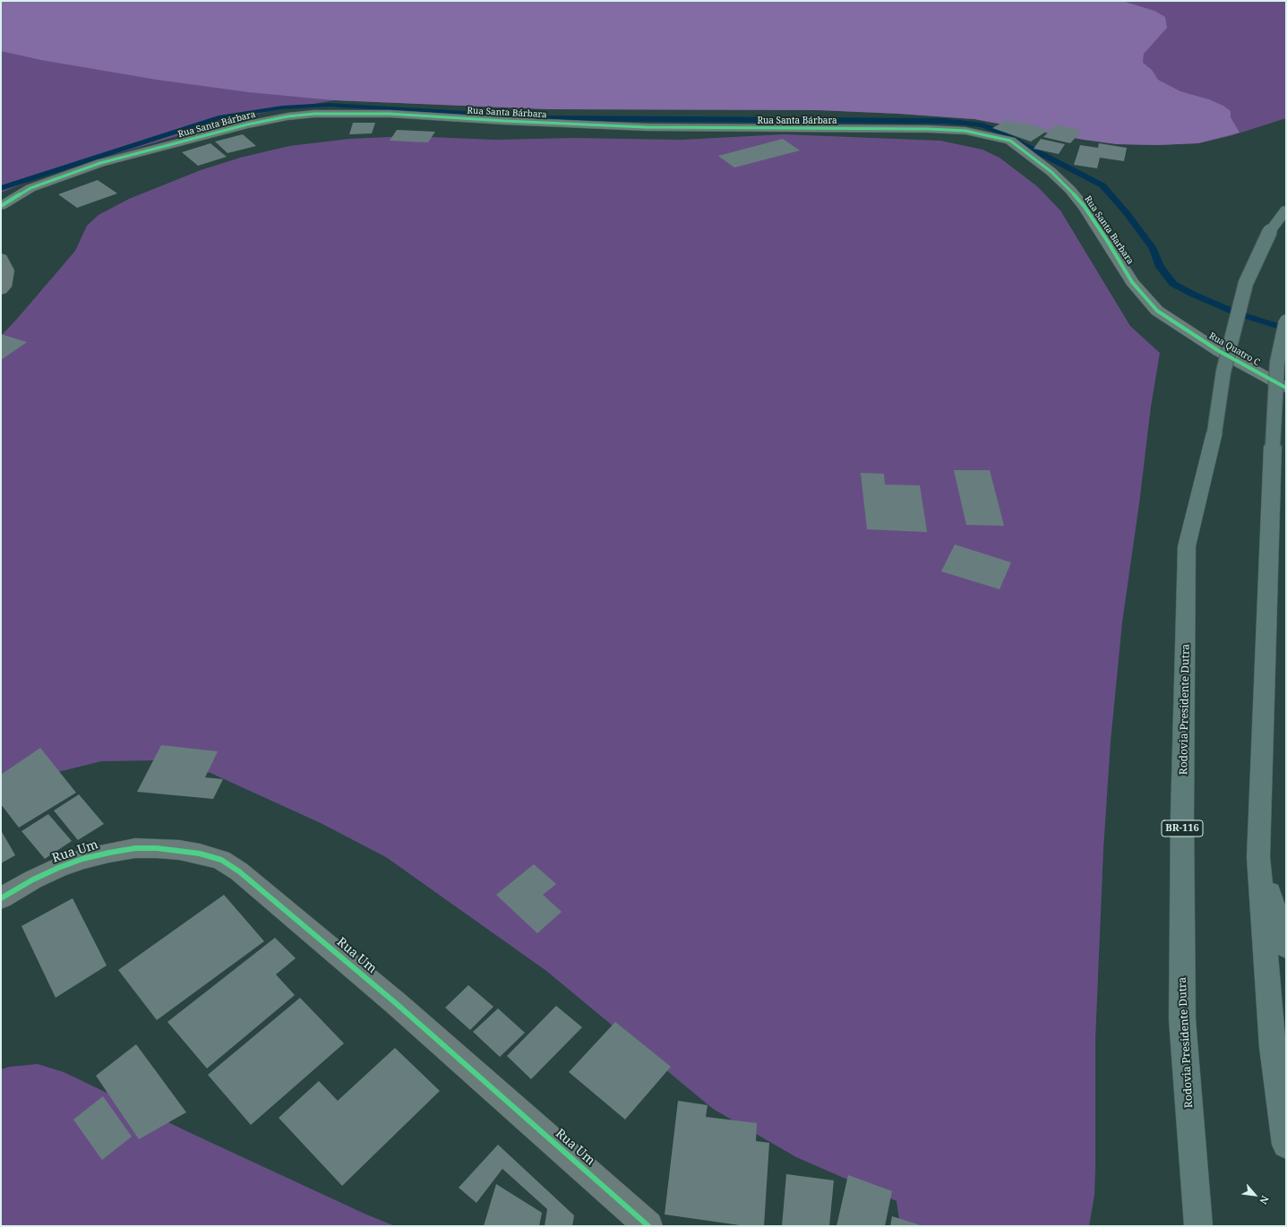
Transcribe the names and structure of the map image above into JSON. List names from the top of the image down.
{
  "streets": {
    "highway": ["Rodovia Presidente Dutra", "BR-116"],
    "street": [
      "Rua Santa Bárbara",
      "Rua Santa Barbara",
      "Rua Quatro C",
      "Rua Um"
    ]
  },
  "crossings": [
    ["Rua Santa Bárbara", "Rua Santa Barbara"],
    ["Rua Santa Barbara", "Rua Quatro C"]
  ],
  "north": "bottom right"
}
